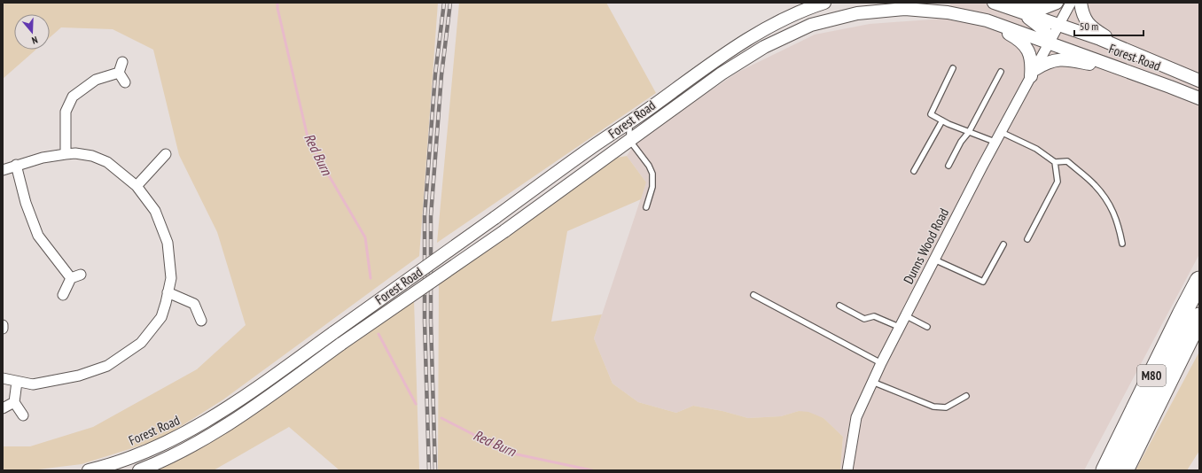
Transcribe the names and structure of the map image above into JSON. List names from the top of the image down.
{
  "streets": {
    "highway": ["M80"],
    "street": ["Forest Road", "Dunns Wood Road"]
  },
  "crossings": [
    ["Forest Road", "Dunns Wood Road"]
  ],
  "water": ["Red Burn"],
  "scale_bar": "50 m",
  "north": "bottom"
}
